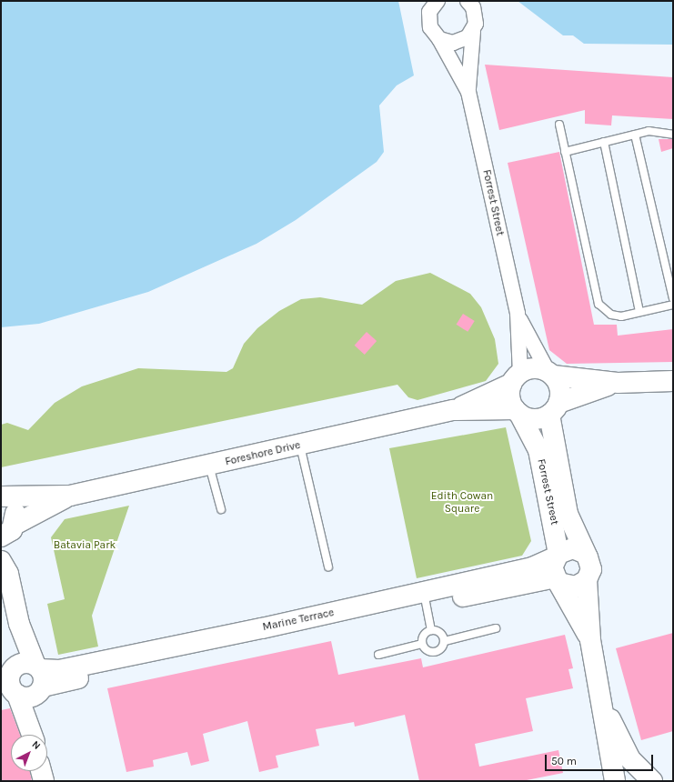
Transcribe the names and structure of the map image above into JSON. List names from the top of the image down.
{
  "streets": {
    "street": ["Forrest Street", "Foreshore Drive", "Marine Terrace"]
  },
  "crossings": [
    ["Forrest Street", "Foreshore Drive"],
    ["Forrest Street", "Marine Terrace"]
  ],
  "parks": ["Edith Cowan Square", "Batavia Park"],
  "scale_bar": "50 m",
  "north": "top right"
}
